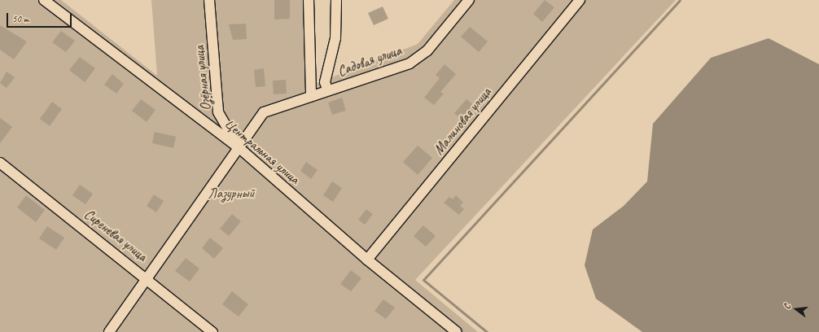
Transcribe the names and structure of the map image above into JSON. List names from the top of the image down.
{
  "streets": {
    "street": [
      "Садовая улица",
      "Озёрная улица",
      "Малиновая улица",
      "Центральная улица",
      "Сиреневая улица"
    ]
  },
  "crossings": [
    ["Садовая улица", "Озёрная улица"],
    ["Садовая улица", "Центральная улица"],
    ["Садовая улица", "Сиреневая улица"],
    ["Озёрная улица", "Центральная улица"],
    ["Малиновая улица", "Центральная улица"]
  ],
  "parks": ["Лазурный"],
  "scale_bar": "50 m",
  "north": "left"
}
